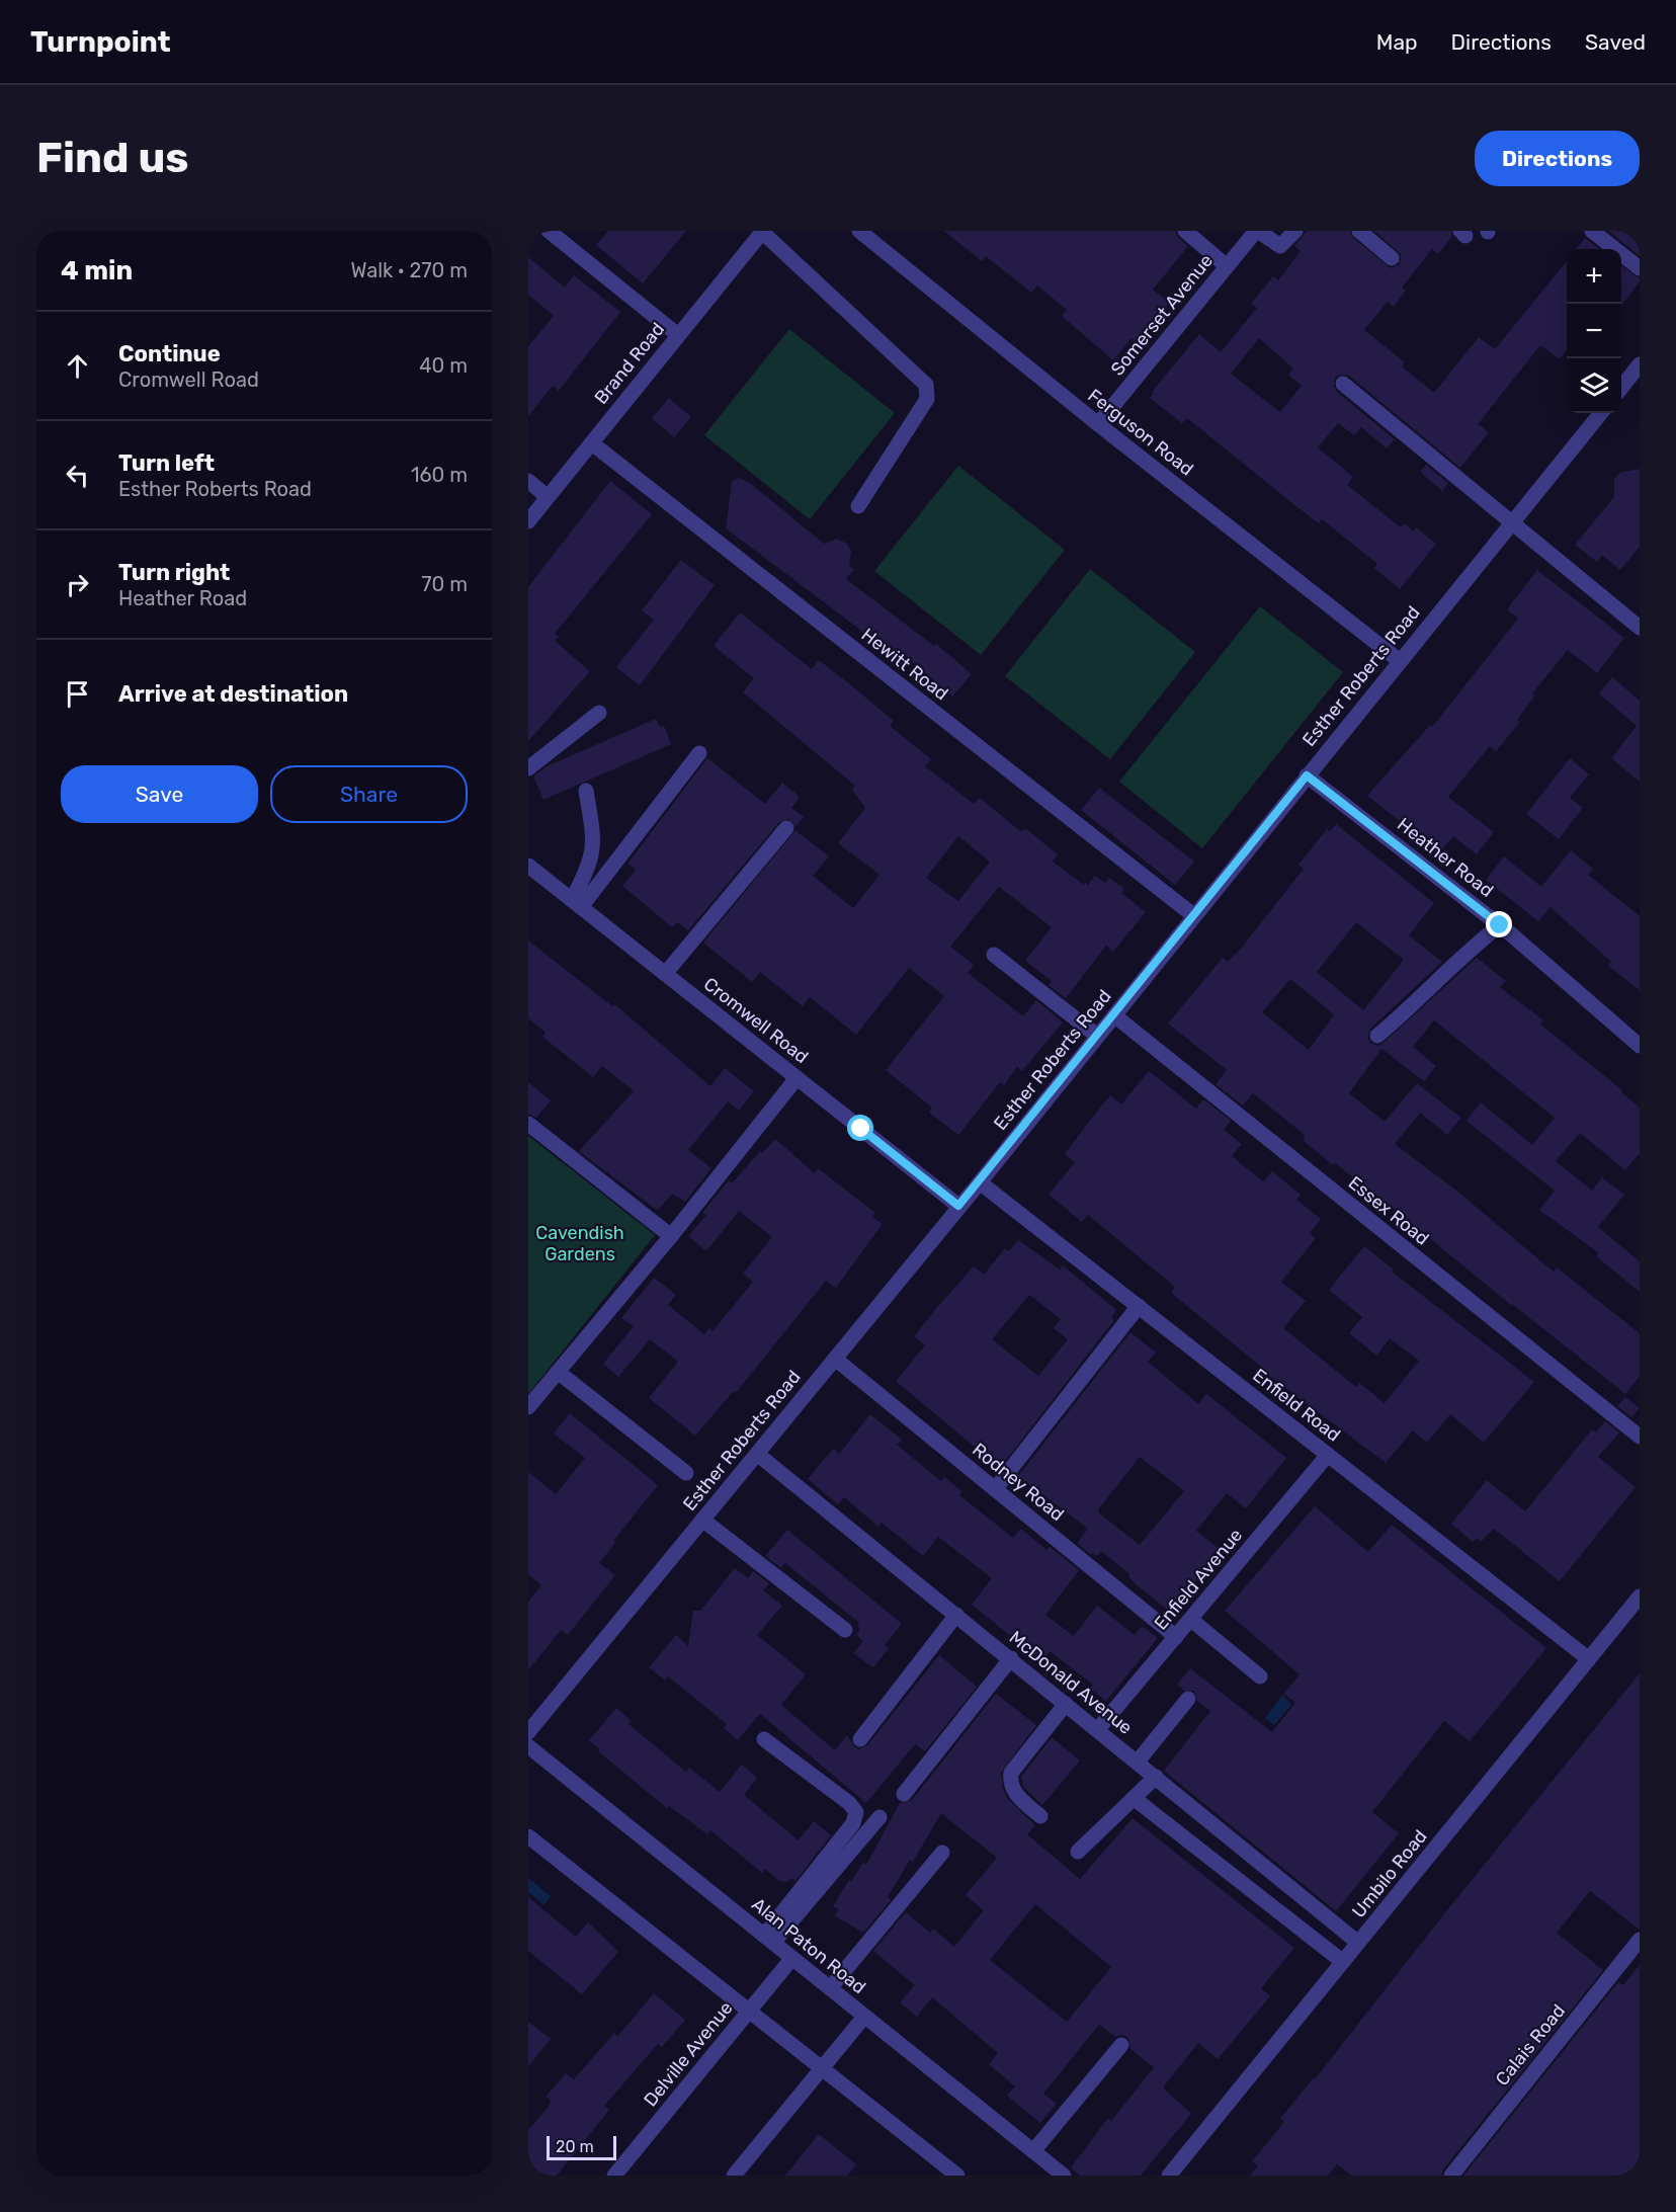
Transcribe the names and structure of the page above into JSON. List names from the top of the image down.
{
  "streets": {
    "street": [
      "Somerset Avenue",
      "Brand Road",
      "Ferguson Road",
      "Hewitt Road",
      "Esther Roberts Road",
      "Heather Road",
      "Cromwell Road",
      "Essex Road",
      "Enfield Road",
      "Rodney Road",
      "Enfield Avenue",
      "McDonald Avenue",
      "Umbilo Road",
      "Alan Paton Road",
      "Calais Road",
      "Delville Avenue"
    ]
  },
  "crossings": [
    ["Somerset Avenue", "Ferguson Road"],
    ["Brand Road", "Hewitt Road"],
    ["Ferguson Road", "Esther Roberts Road"],
    ["Hewitt Road", "Esther Roberts Road"],
    ["Esther Roberts Road", "Heather Road"],
    ["Esther Roberts Road", "Cromwell Road"],
    ["Esther Roberts Road", "Essex Road"],
    ["Esther Roberts Road", "Enfield Road"],
    ["Esther Roberts Road", "Rodney Road"],
    ["Esther Roberts Road", "McDonald Avenue"],
    ["Enfield Road", "Enfield Avenue"],
    ["Enfield Road", "Umbilo Road"],
    ["Rodney Road", "Enfield Avenue"],
    ["Enfield Avenue", "McDonald Avenue"],
    ["McDonald Avenue", "Umbilo Road"],
    ["Alan Paton Road", "Delville Avenue"]
  ],
  "parks": ["Cavendish Gardens"],
  "scale_bar": "20 m",
  "page": {
    "header": "Turnpoint",
    "nav": ["Map", "Directions", "Saved"],
    "buttons": [
      "Directions",
      ["Save", "Share"]
    ],
    "title": "Find us",
    "heading": ["4 min", "Walk · 270 m"],
    "map_buttons": ["+", "−"],
    "list": [
      ["Continue", "Cromwell Road", "40 m"],
      ["Turn left", "Esther Roberts Road", "160 m"],
      ["Turn right", "Heather Road", "70 m"],
      "Arrive at destination"
    ],
    "scale": "20 m"
  }
}
